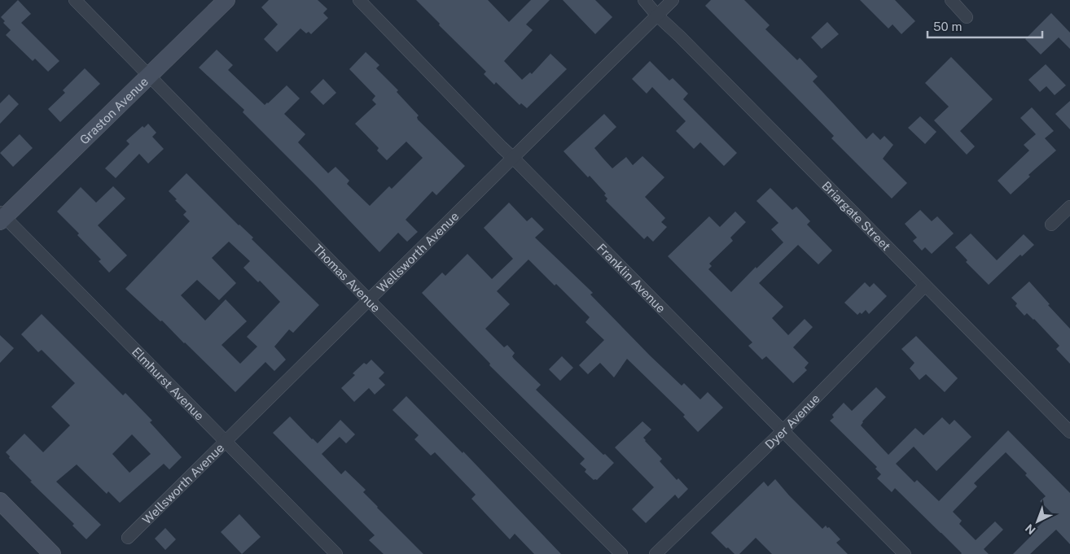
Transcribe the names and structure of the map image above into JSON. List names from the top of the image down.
{
  "streets": {
    "street": [
      "Graston Avenue",
      "Briargate Street",
      "Wellsworth Avenue",
      "Thomas Avenue",
      "Franklin Avenue",
      "Elmhurst Avenue",
      "Dyer Avenue"
    ]
  },
  "crossings": [
    ["Graston Avenue", "Thomas Avenue"],
    ["Graston Avenue", "Elmhurst Avenue"],
    ["Briargate Street", "Wellsworth Avenue"],
    ["Briargate Street", "Dyer Avenue"],
    ["Wellsworth Avenue", "Thomas Avenue"],
    ["Wellsworth Avenue", "Franklin Avenue"],
    ["Wellsworth Avenue", "Elmhurst Avenue"],
    ["Franklin Avenue", "Dyer Avenue"]
  ],
  "scale_bar": "50 m",
  "north": "bottom left"
}
